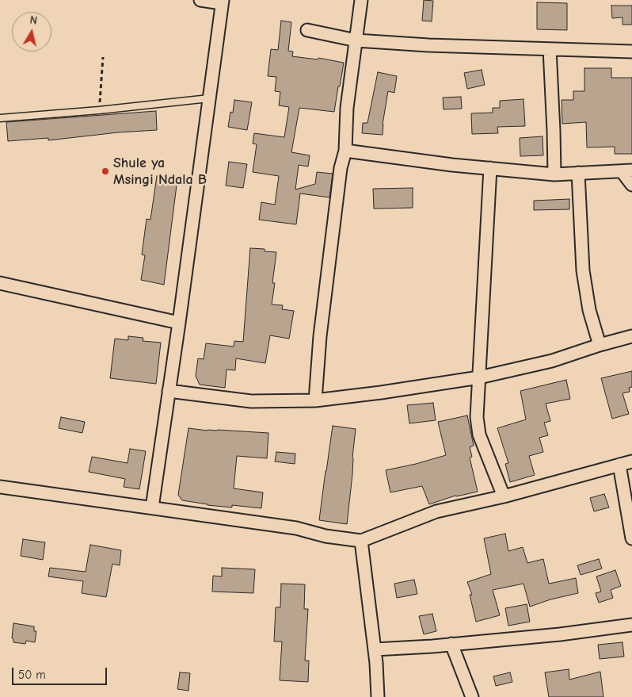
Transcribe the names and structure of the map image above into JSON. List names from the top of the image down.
{
  "places": ["Shule ya Msingi Ndala B"],
  "scale_bar": "50 m",
  "north": "top"
}
